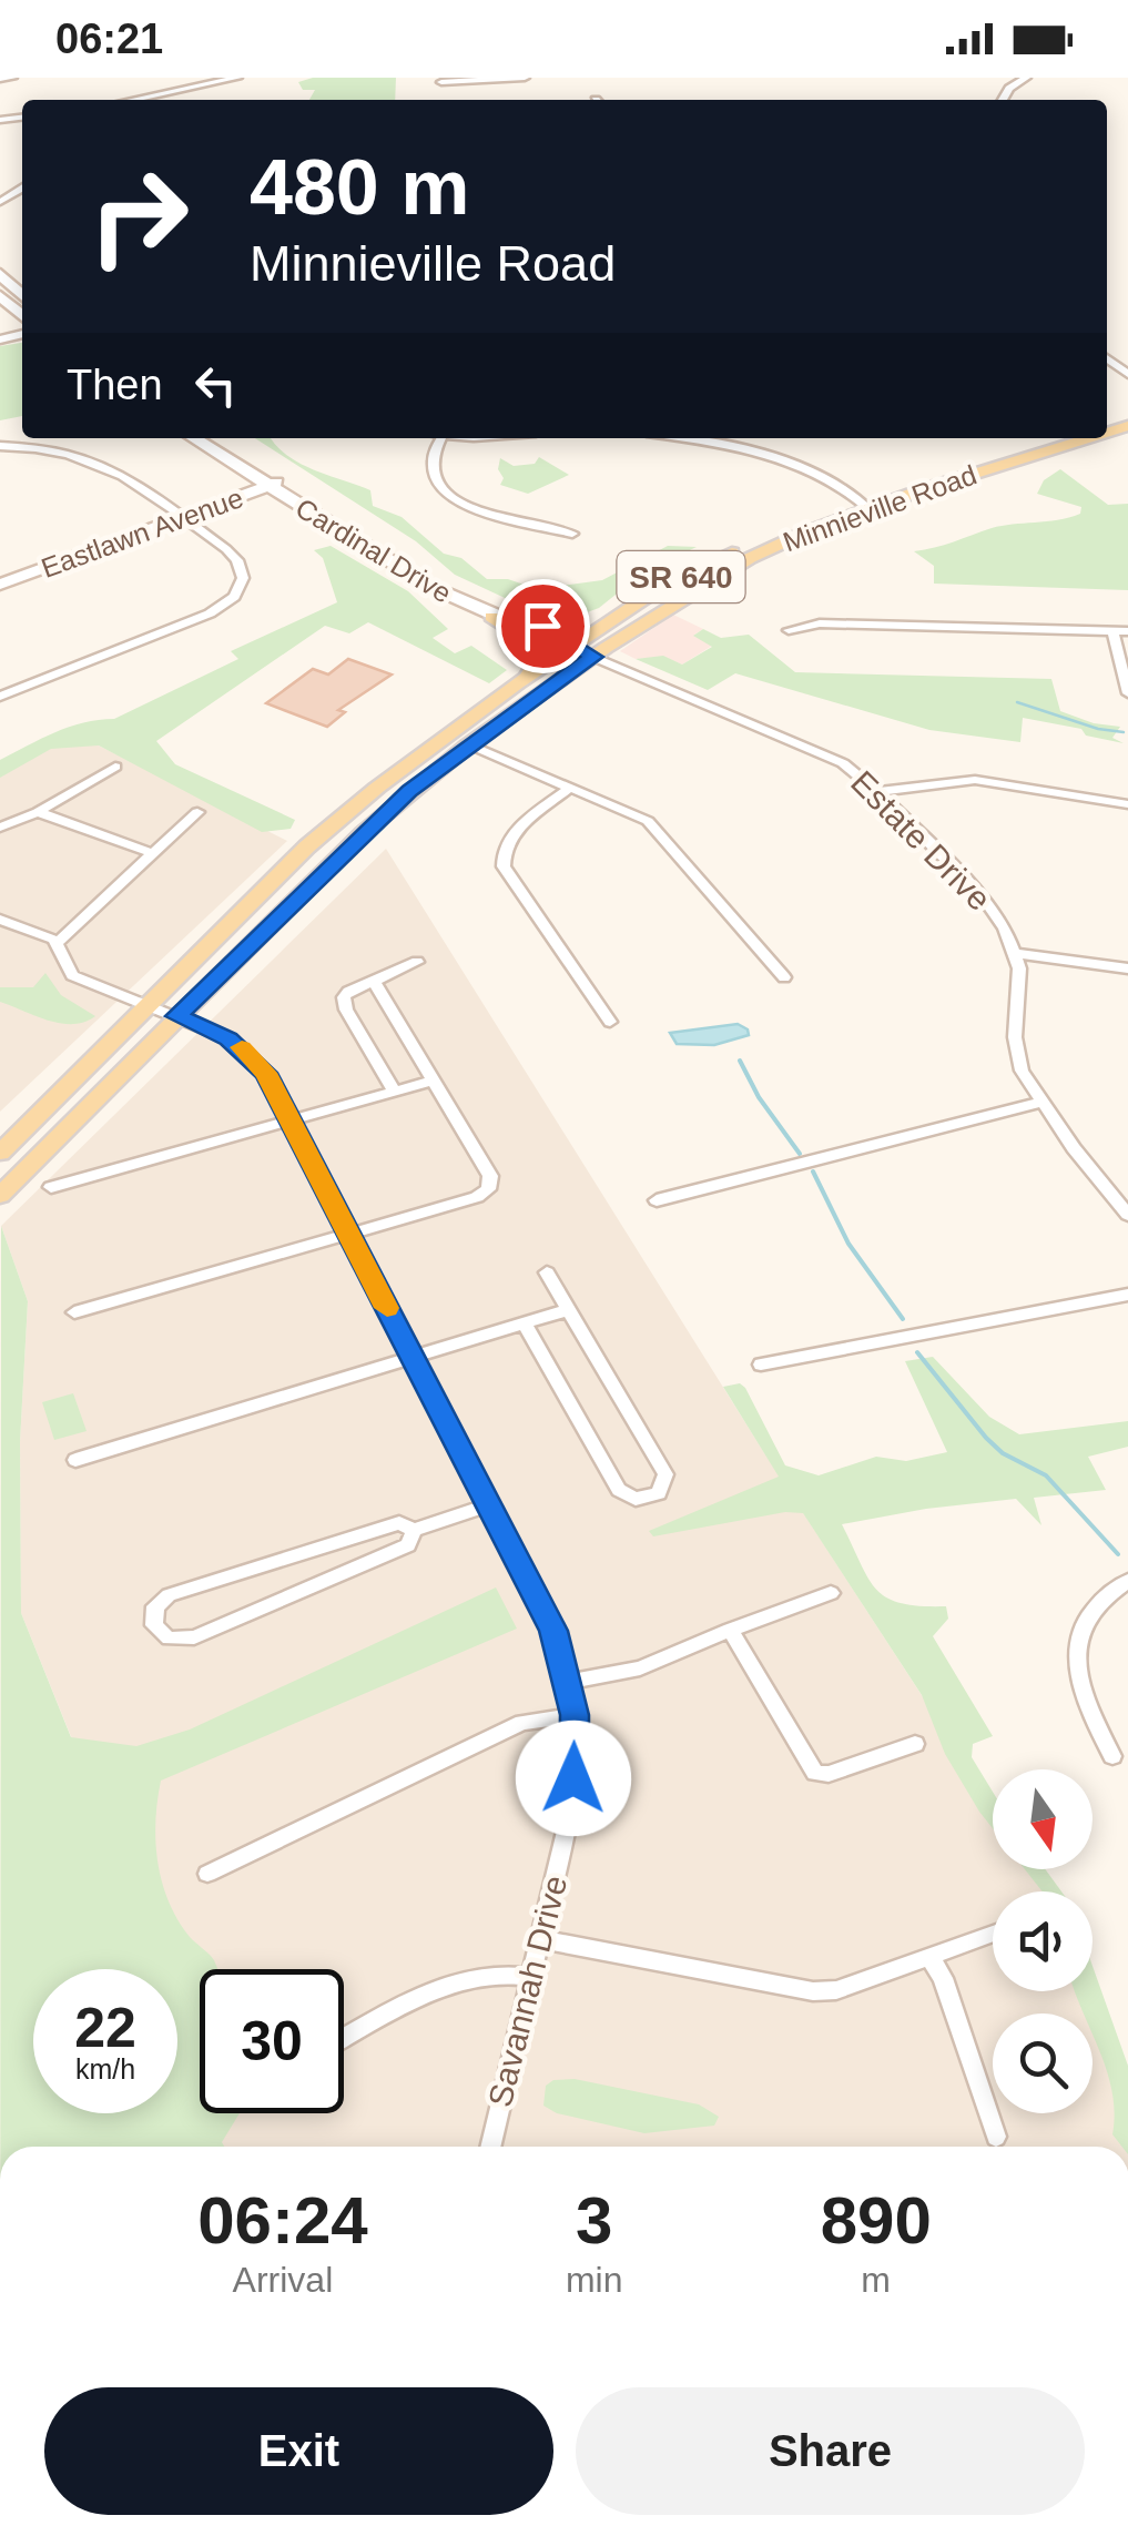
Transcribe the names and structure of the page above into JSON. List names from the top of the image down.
{
  "streets": {
    "main road": [
      "Minnieville Road",
      "Eastlawn Avenue",
      "Cardinal Drive",
      "SR 640"
    ],
    "street": ["Estate Drive", "Savannah Drive"]
  },
  "crossings": [
    ["Minnieville Road", "Cardinal Drive"],
    ["Minnieville Road", "Estate Drive"],
    ["Minnieville Road", "Savannah Drive"],
    ["Eastlawn Avenue", "Cardinal Drive"],
    ["Cardinal Drive", "Estate Drive"]
  ],
  "north": "bottom",
  "page": {
    "status": "06:21",
    "turn": ["480 m", "Minnieville Road"],
    "then": "Then",
    "speed": "22 km/h",
    "limit": "30",
    "eta": [
      "06:24",
      "Arrival",
      "3",
      "min",
      "890",
      "m"
    ],
    "buttons": ["Exit", "Share"]
  }
}
